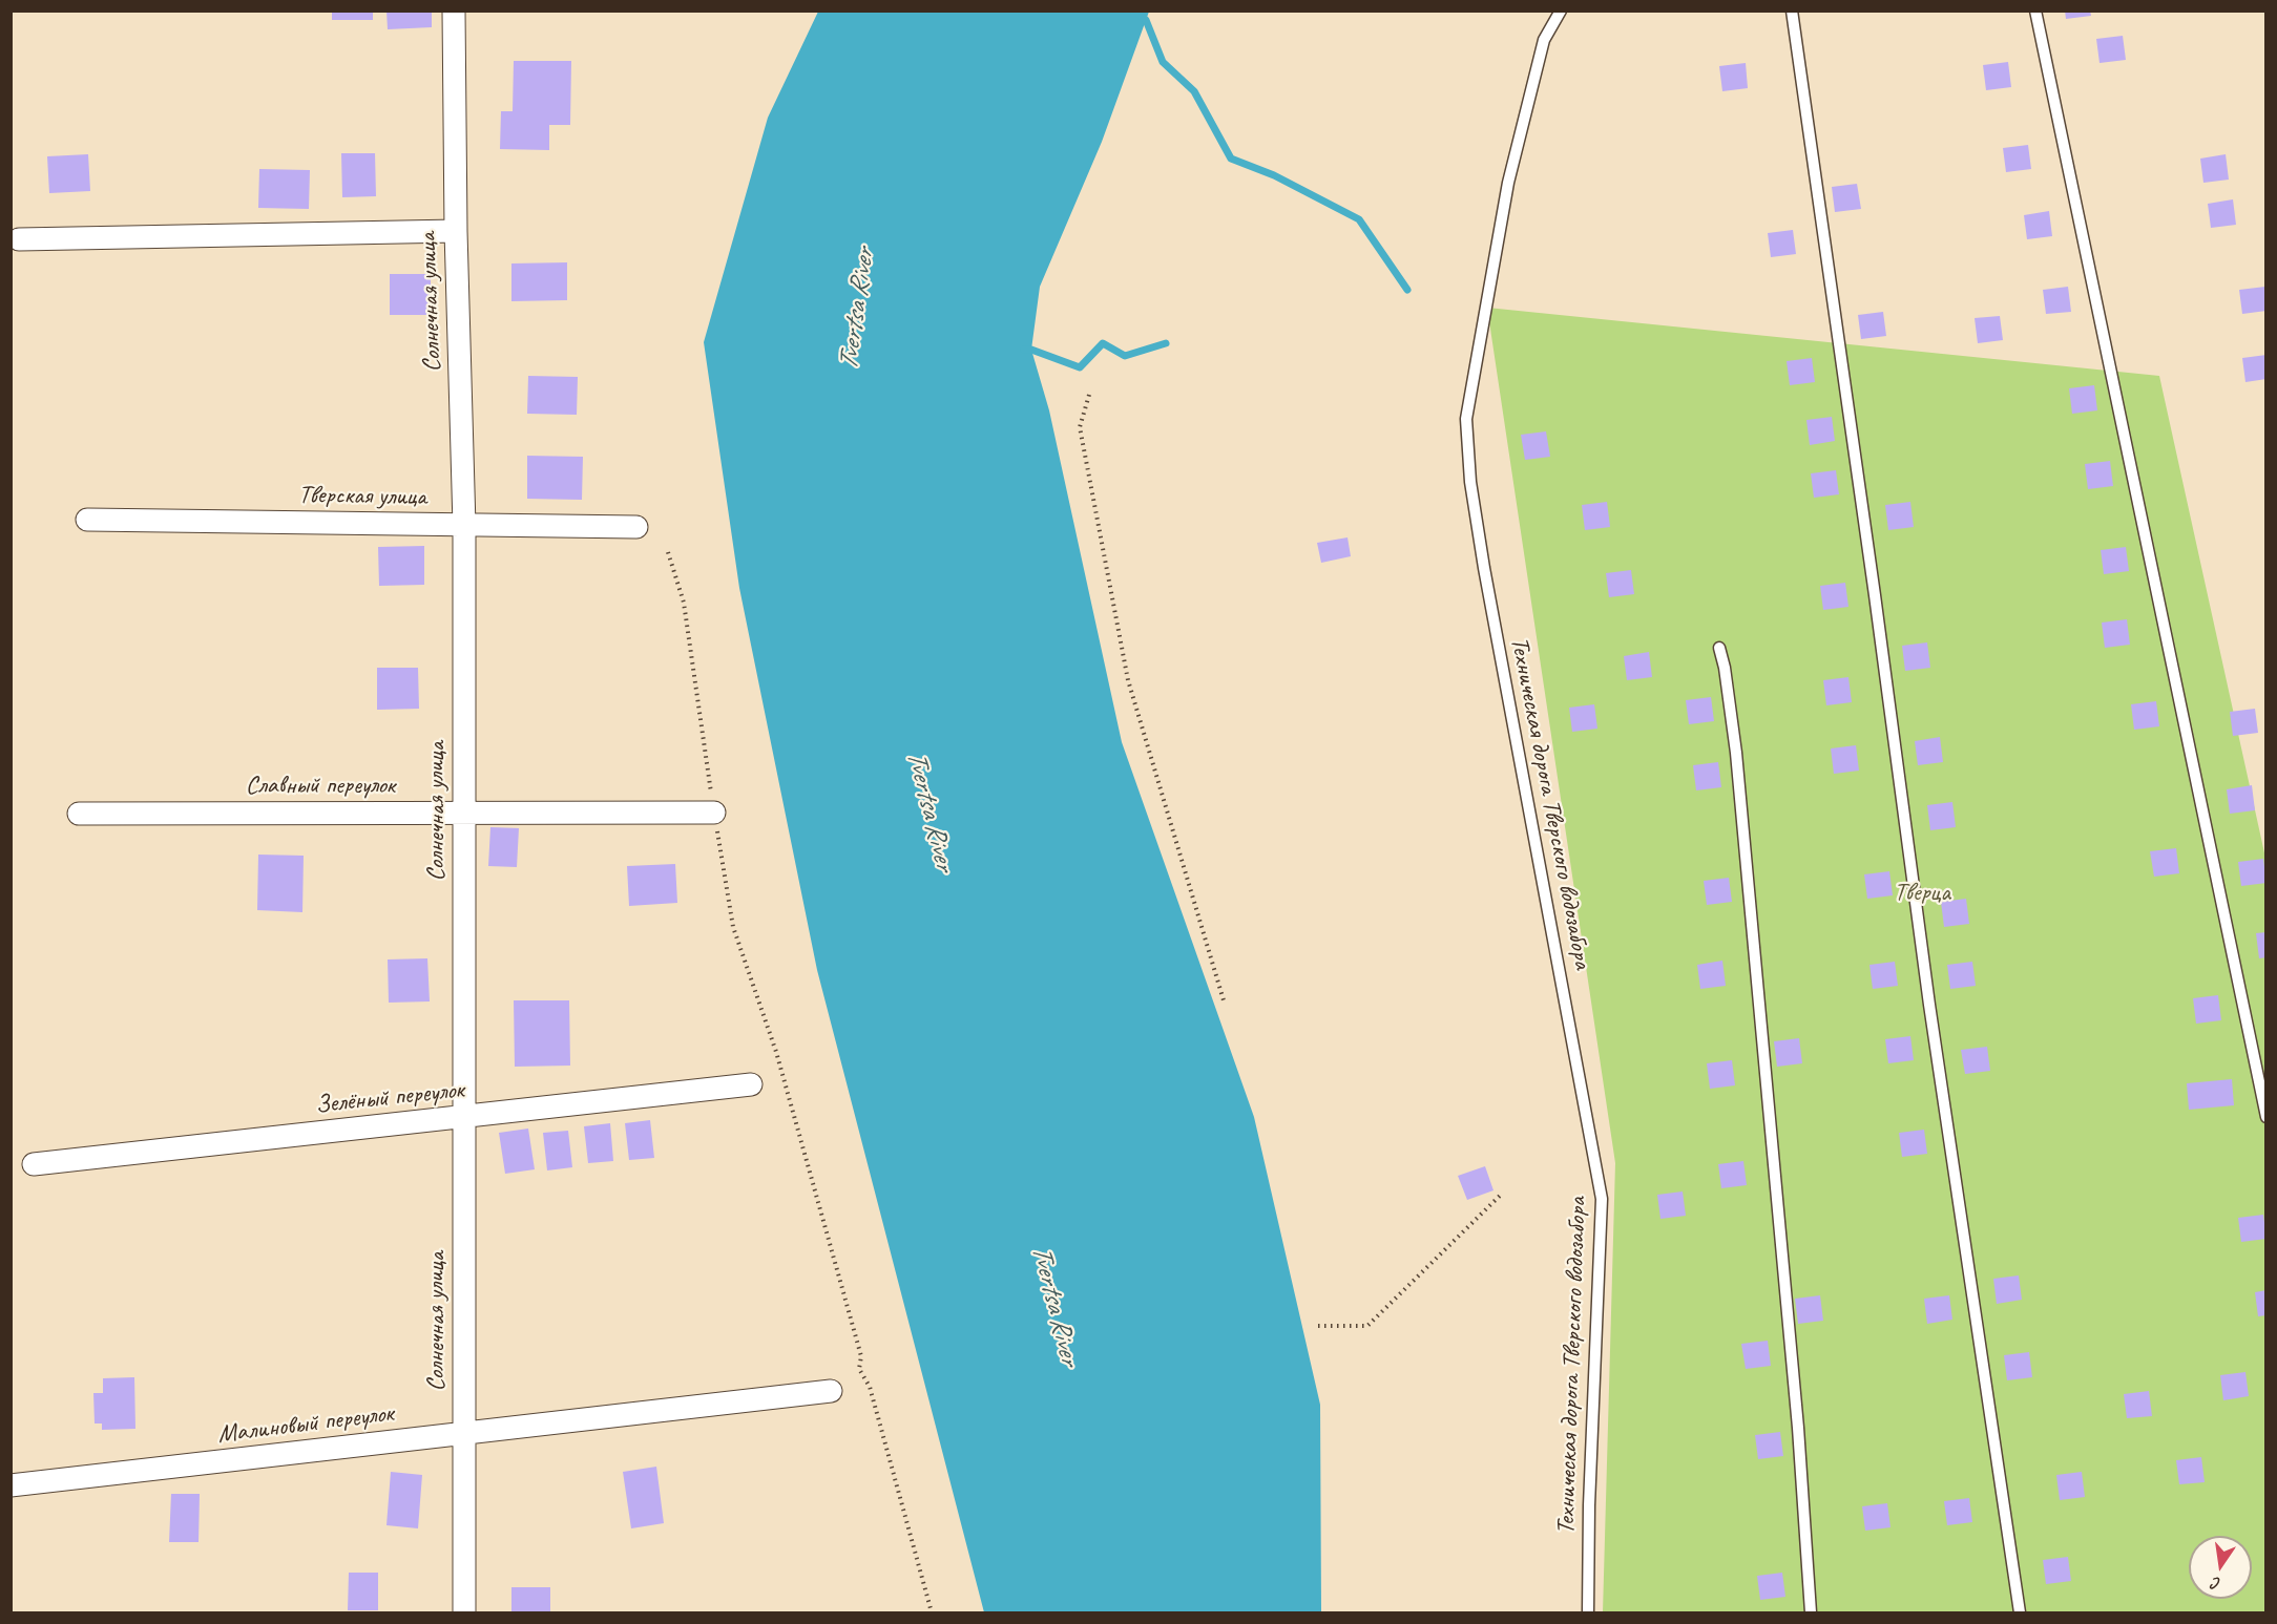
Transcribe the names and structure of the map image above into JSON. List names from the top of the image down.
{
  "streets": {
    "street": [
      "Солнечная улица",
      "Тверская улица",
      "Славный переулок",
      "Зелёный переулок",
      "Малиновый переулок"
    ],
    "lane": ["Техническая дорога Тверского водозабора"]
  },
  "crossings": [
    ["Солнечная улица", "Тверская улица"],
    ["Солнечная улица", "Славный переулок"],
    ["Солнечная улица", "Зелёный переулок"],
    ["Солнечная улица", "Малиновый переулок"]
  ],
  "water": ["Tvertsa River"],
  "parks": ["Тверца"],
  "north": "bottom"
}
